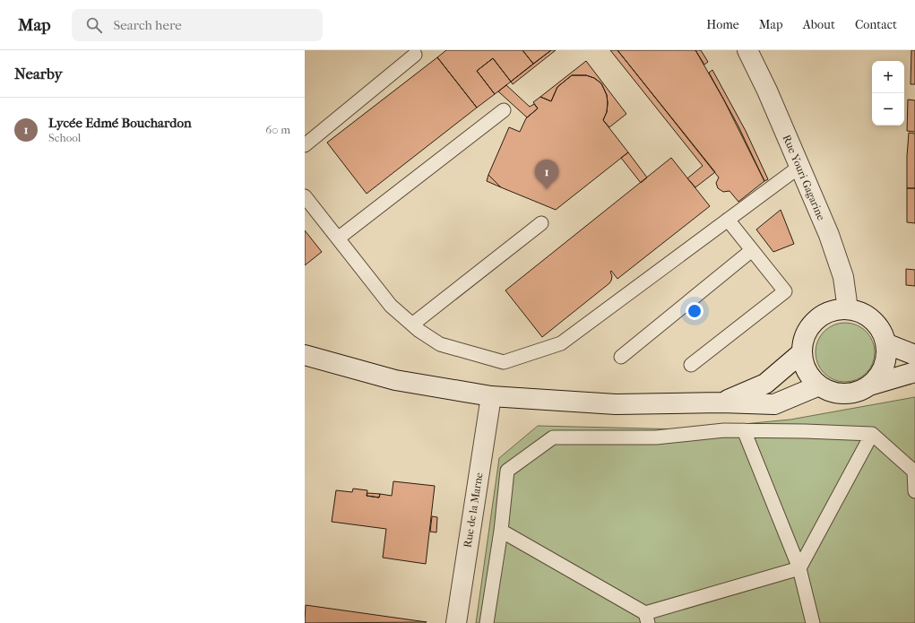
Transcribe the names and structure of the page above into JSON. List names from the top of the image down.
{
  "streets": {
    "street": ["Rue Youri Gagarine", "Rue de la Marne"]
  },
  "page": {
    "header": "Map",
    "search": "Search here",
    "nav": [
      "Home",
      "Map",
      "About",
      "Contact"
    ],
    "heading": "Nearby",
    "map_buttons": ["+", "−"],
    "list": [
      {
        "mark": "1",
        "name": "Lycée Edmé Bouchardon",
        "note": "School",
        "value": "60 m"
      }
    ],
    "pins": "1"
  }
}
